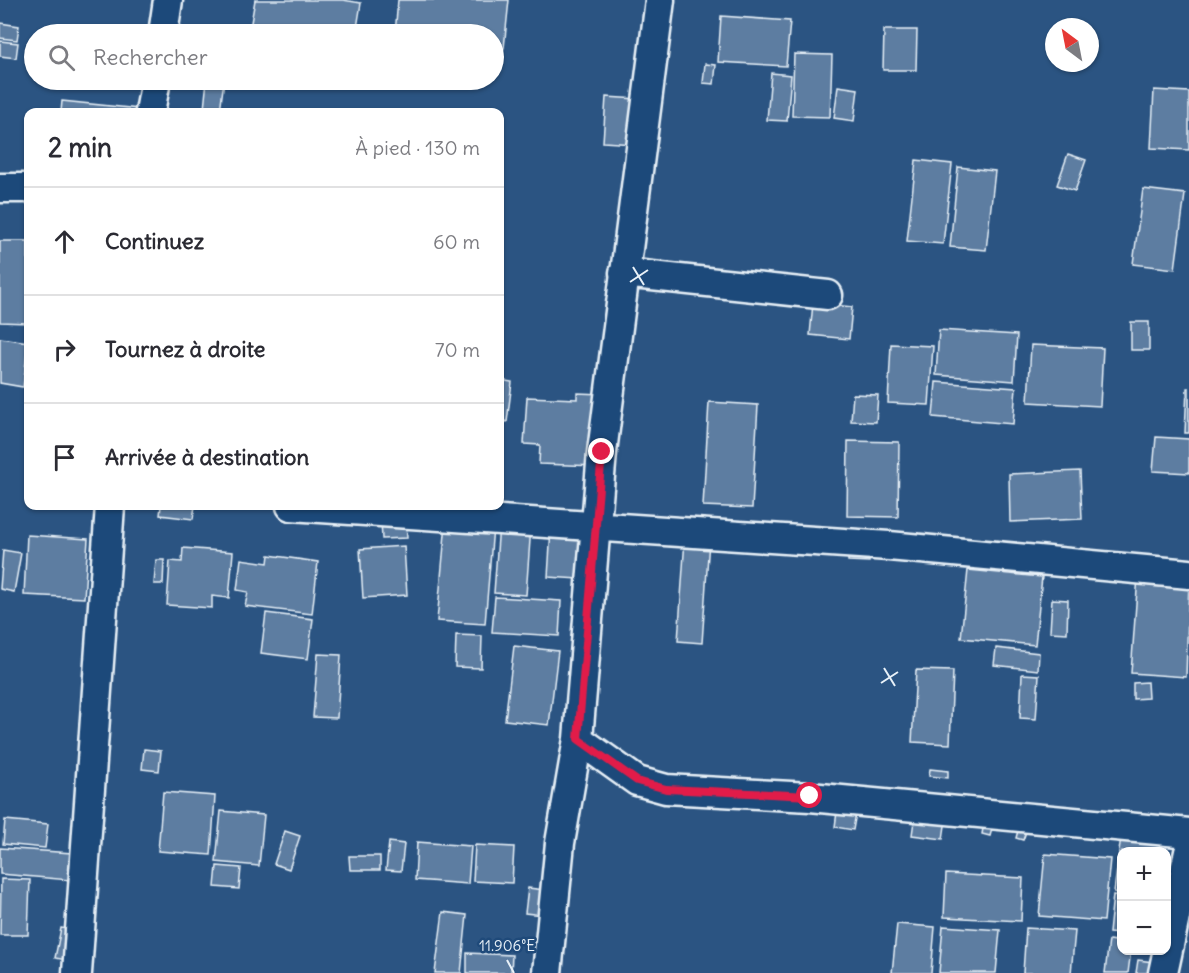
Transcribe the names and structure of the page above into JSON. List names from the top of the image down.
{
  "north": "top left",
  "page": {
    "search": "Rechercher",
    "heading": ["2 min", "À pied · 130 m"],
    "list": [
      ["Continuez", "60 m"],
      ["Tournez à droite", "70 m"],
      "Arrivée à destination"
    ],
    "map_buttons": ["+", "−"]
  },
  "coordinates": ["11.906°E"]
}
